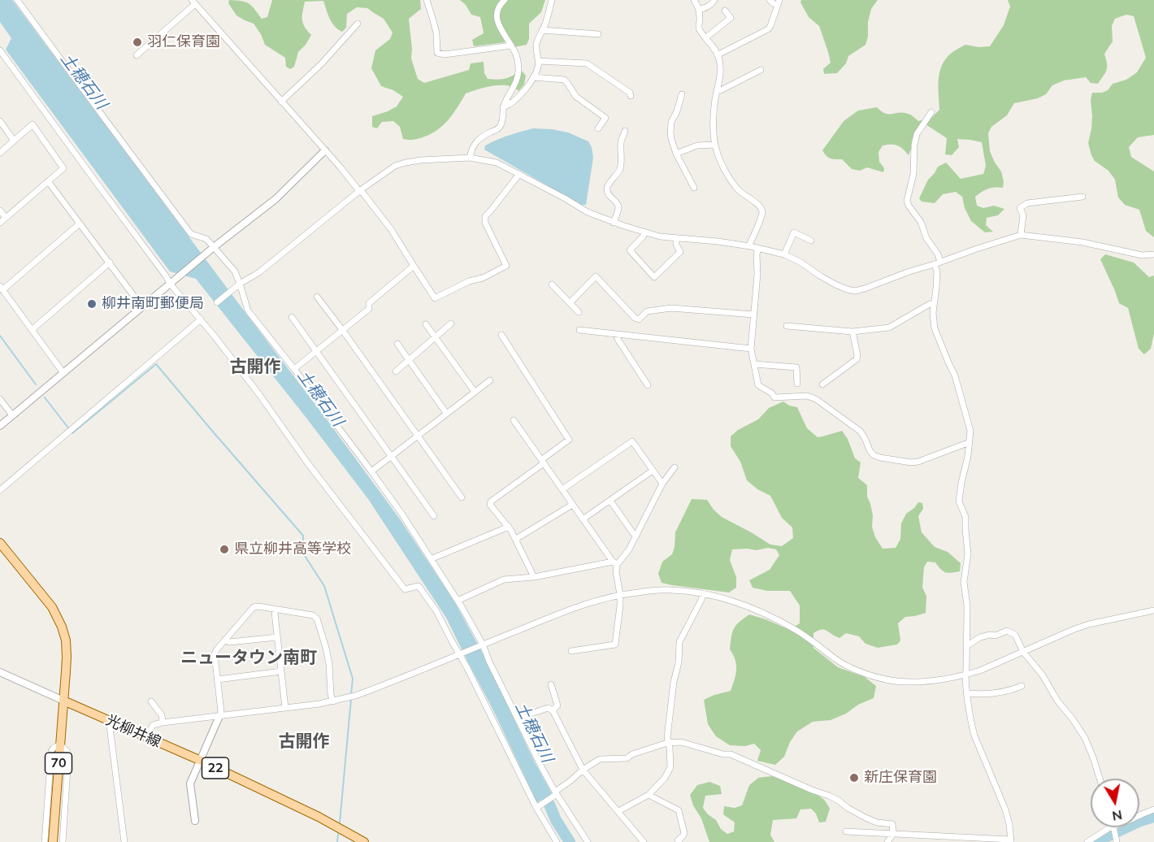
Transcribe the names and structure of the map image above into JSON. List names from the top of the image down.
{
  "streets": {
    "main road": ["光柳井線", "70", "22"]
  },
  "crossings": [
    ["光柳井線", "70"]
  ],
  "districts": ["古開作", "ニュータウン南町", "古開作"],
  "water": ["土穂石川"],
  "places": [
    "羽仁保育園",
    "柳井南町郵便局",
    "県立柳井高等学校",
    "新庄保育園"
  ],
  "north": "bottom"
}
